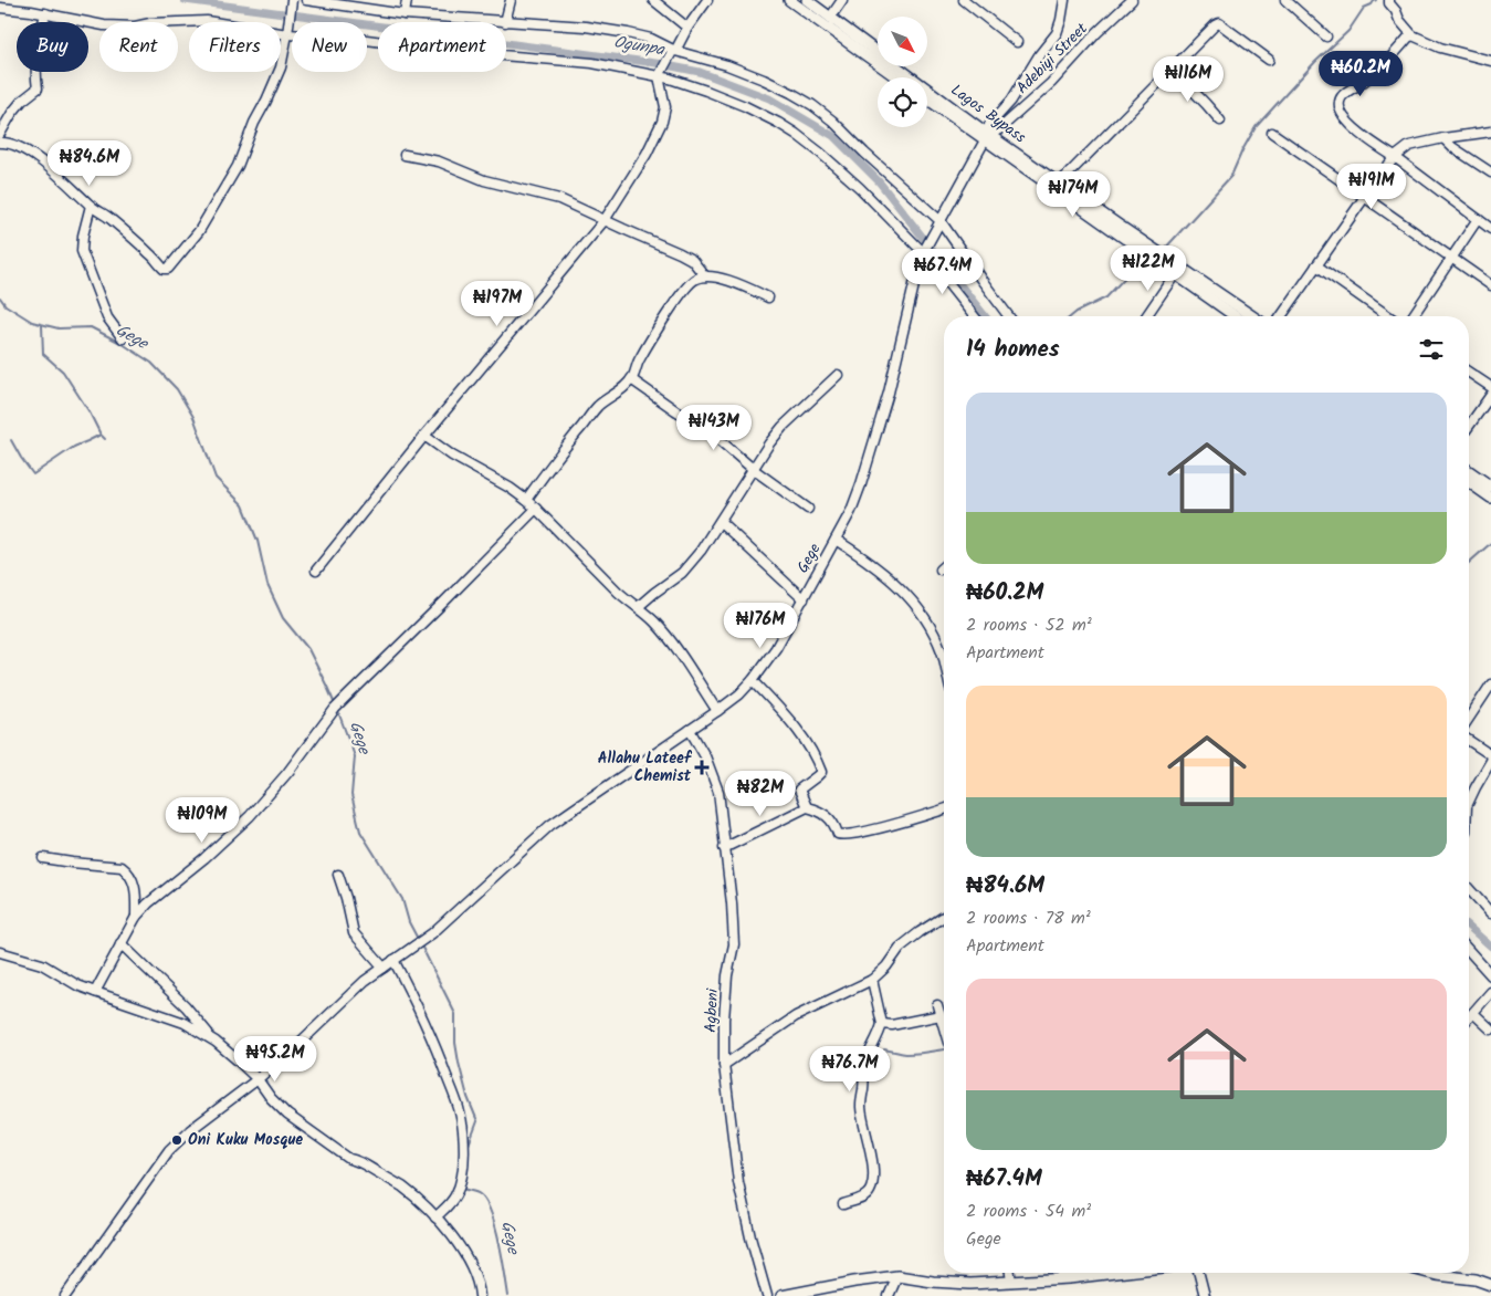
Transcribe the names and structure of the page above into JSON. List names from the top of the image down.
{
  "streets": {
    "main road": ["Lagos Bypass"],
    "street": ["Adebiyi Street", "Gege", "Agbeni"]
  },
  "crossings": [
    ["Adebiyi Street", "Lagos Bypass"],
    ["Adebiyi Street", "Gege"],
    ["Lagos Bypass", "Gege"],
    ["Gege", "Agbeni"]
  ],
  "water": ["Ogunpa", "Gege"],
  "places": {
    "health": ["Allahu Lateef Chemist"],
    "other": ["Oni Kuku Mosque"]
  },
  "north": "bottom right",
  "page": {
    "chip": [
      "Buy",
      "Rent",
      "Filters",
      "New",
      "Apartment"
    ],
    "price": [
      "₦60.2M",
      "₦116M",
      "₦84.6M",
      "₦191M",
      "₦174M",
      "₦122M",
      "₦67.4M",
      "₦197M",
      "₦143M",
      "₦176M",
      "₦82M",
      "₦109M",
      "₦95.2M",
      "₦76.7M"
    ],
    "heading": "14 homes",
    "list": [
      {
        "name": "₦60.2M",
        "note": "2 rooms · 52 m² · Apartment"
      },
      {
        "name": "₦84.6M",
        "note": "2 rooms · 78 m² · Apartment"
      },
      {
        "name": "₦67.4M",
        "note": "2 rooms · 54 m² · Gege"
      }
    ]
  }
}
